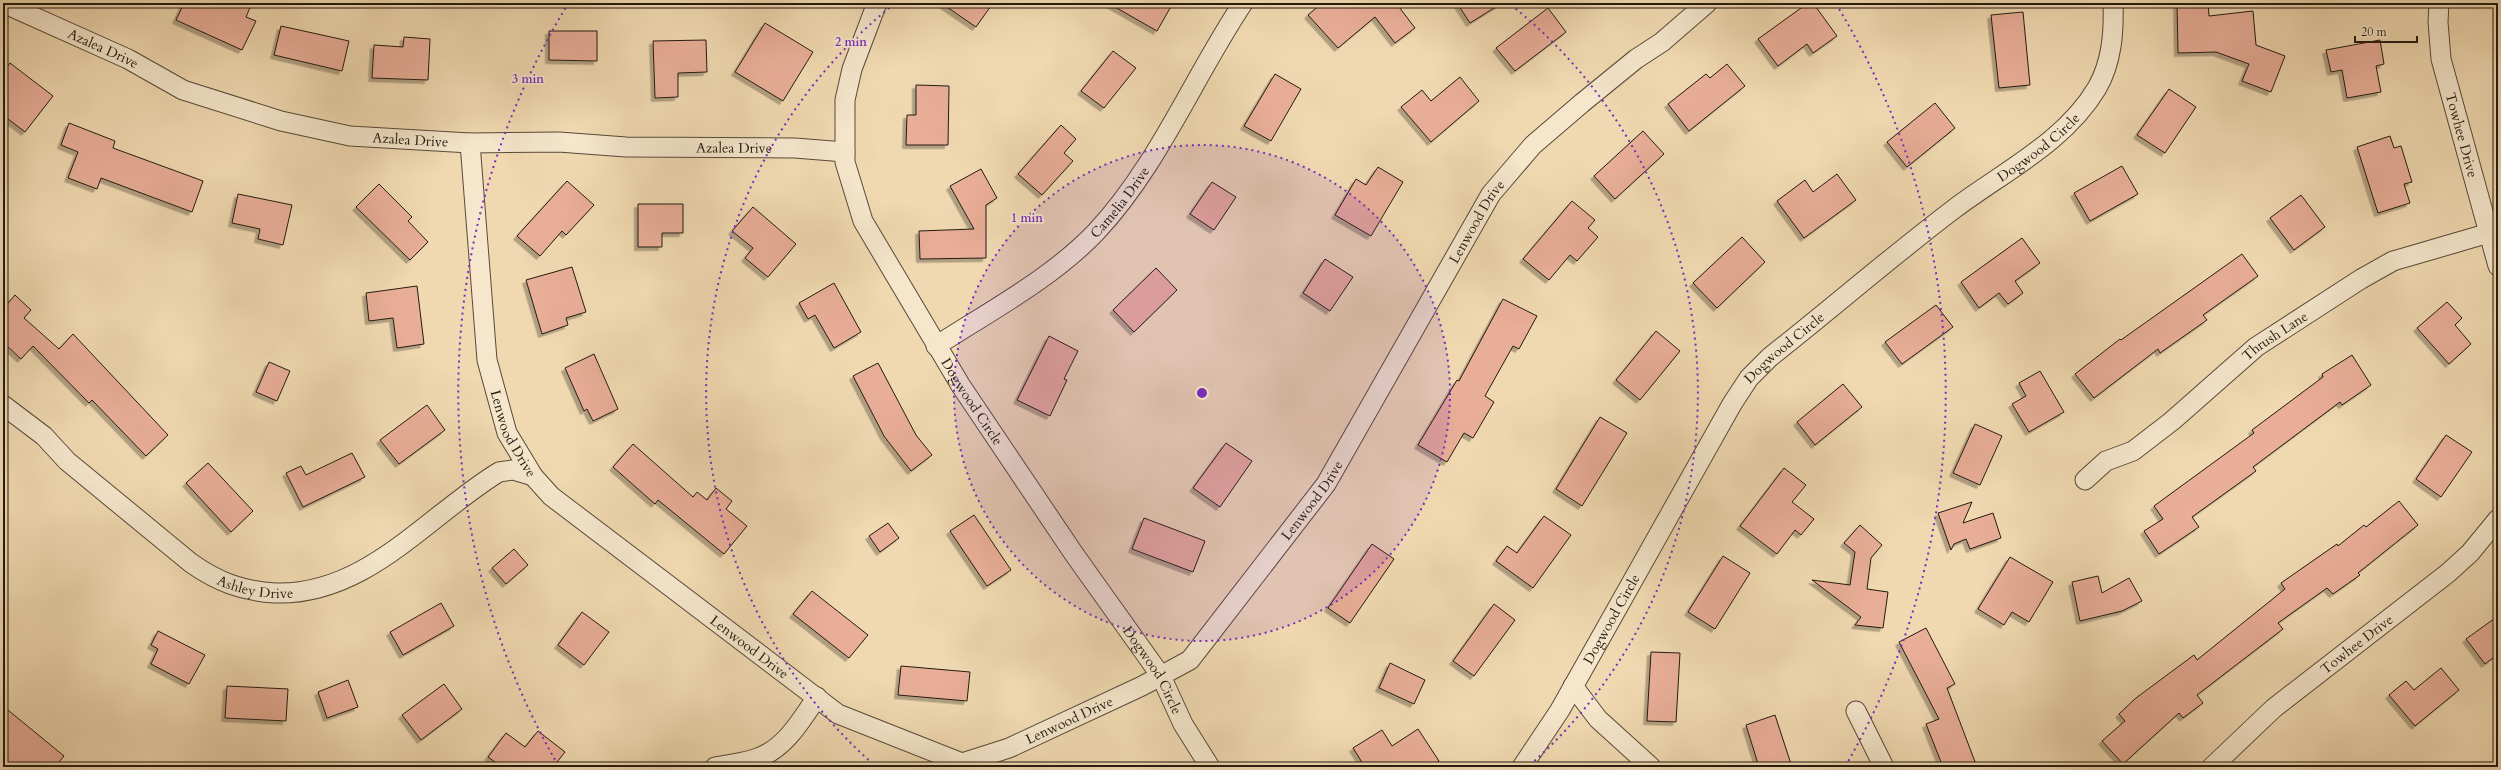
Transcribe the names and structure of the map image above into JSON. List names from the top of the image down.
{
  "streets": {
    "street": [
      "Azalea Drive",
      "Towhee Drive",
      "Dogwood Circle",
      "Camelia Drive",
      "Lenwood Drive",
      "Thrush Lane",
      "Ashley Drive"
    ]
  },
  "crossings": [
    ["Azalea Drive", "Dogwood Circle"],
    ["Azalea Drive", "Lenwood Drive"],
    ["Towhee Drive", "Thrush Lane"],
    ["Dogwood Circle", "Camelia Drive"],
    ["Dogwood Circle", "Lenwood Drive"],
    ["Lenwood Drive", "Ashley Drive"]
  ],
  "scale_bar": "20 m",
  "rings": ["2 min", "3 min", "1 min"]
}
